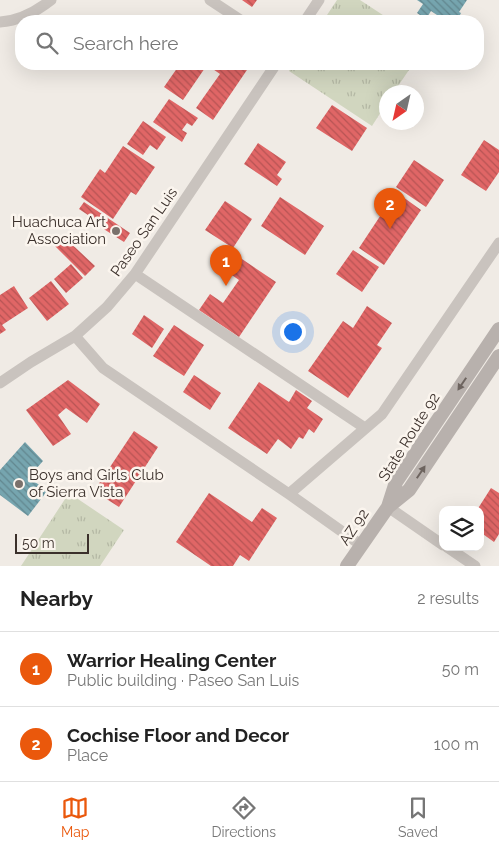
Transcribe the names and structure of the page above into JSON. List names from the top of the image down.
{
  "streets": {
    "main road": ["State Route 92", "AZ 92"],
    "street": ["Paseo San Luis"]
  },
  "crossings": [
    ["State Route 92", "AZ 92"]
  ],
  "places": ["Huachuca Art Association", "Boys and Girls Club of Sierra Vista"],
  "scale_bar": "50 m",
  "north": "bottom left",
  "page": {
    "search": "Search here",
    "pins": ["2", "1"],
    "scale": "50 m",
    "heading": ["Nearby", "2 results"],
    "list": [
      {
        "mark": "1",
        "name": "Warrior Healing Center",
        "note": "Public building · Paseo San Luis",
        "value": "50 m"
      },
      {
        "mark": "2",
        "name": "Cochise Floor and Decor",
        "note": "Place",
        "value": "100 m"
      }
    ],
    "nav": ["Map", "Directions", "Saved"]
  }
}
